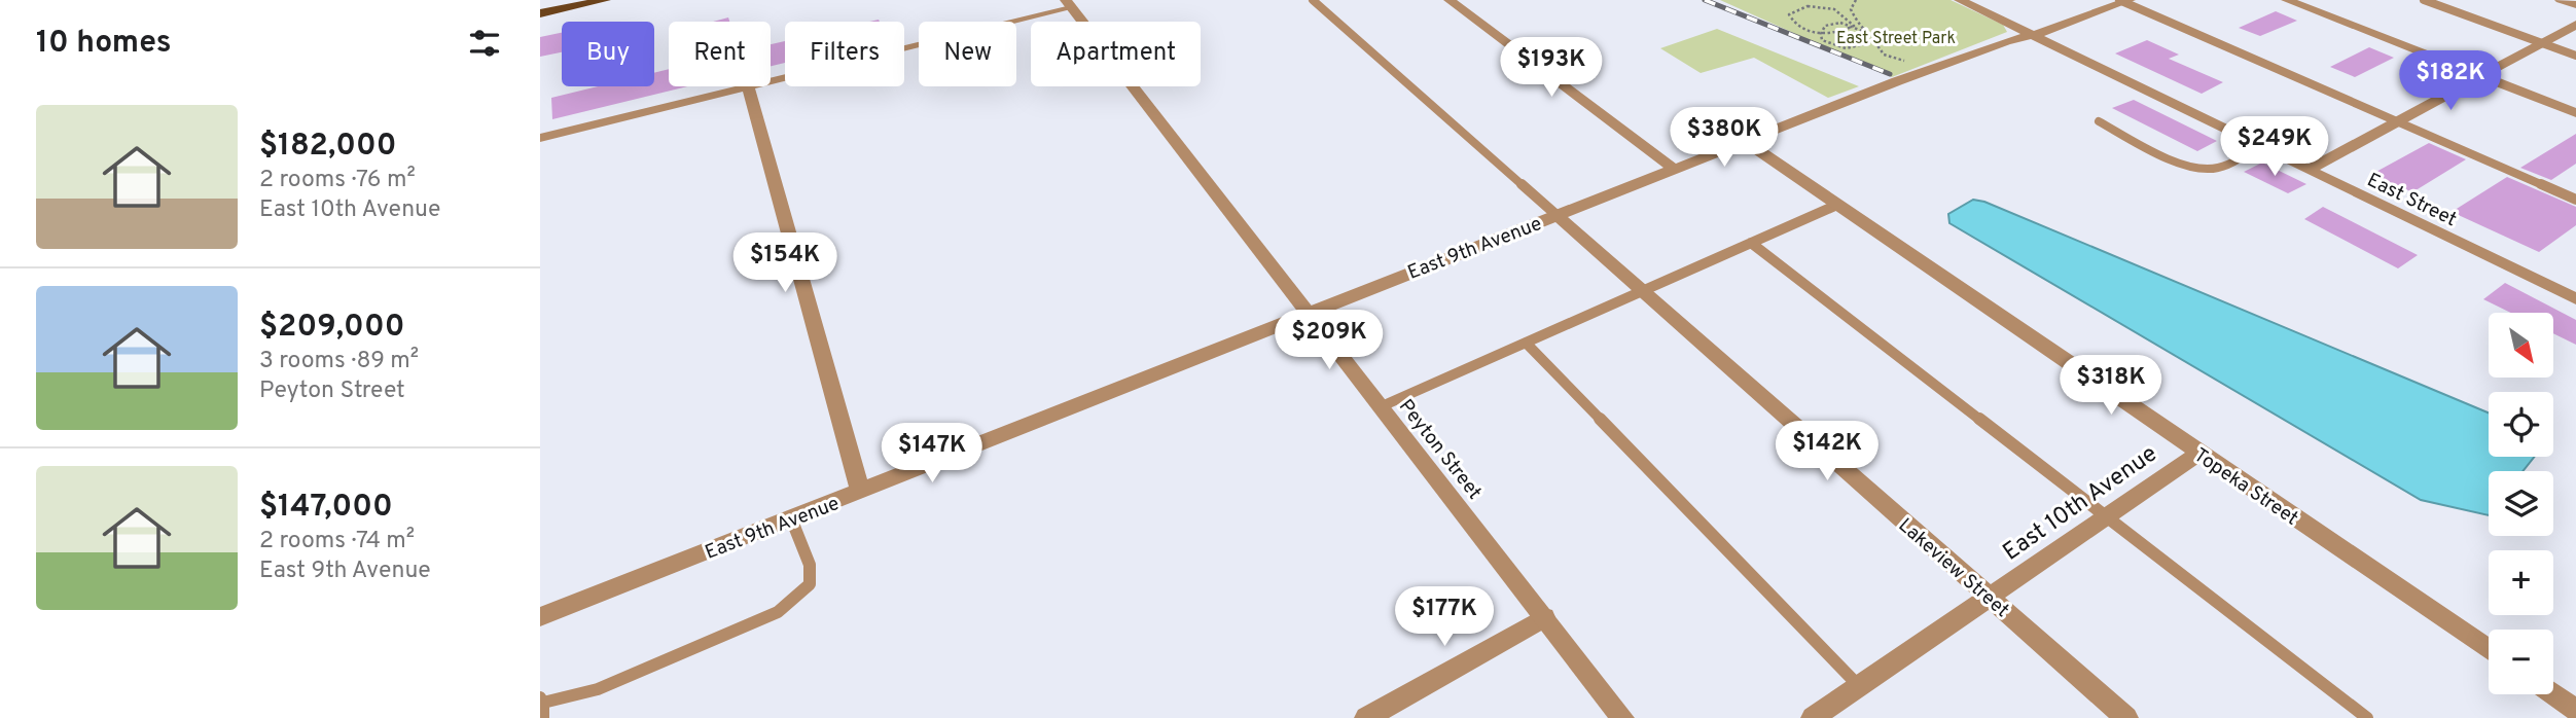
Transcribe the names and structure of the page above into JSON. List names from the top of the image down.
{
  "streets": {
    "street": [
      "East Street",
      "East 9th Avenue",
      "Peyton Street",
      "Topeka Street",
      "East 10th Avenue",
      "Lakeview Street"
    ]
  },
  "crossings": [
    ["East Street", "East 9th Avenue"],
    ["East 9th Avenue", "Peyton Street"],
    ["East 9th Avenue", "Topeka Street"],
    ["East 9th Avenue", "Lakeview Street"],
    ["Topeka Street", "East 10th Avenue"],
    ["East 10th Avenue", "Lakeview Street"]
  ],
  "parks": ["East Street Park"],
  "north": "bottom right",
  "page": {
    "heading": "10 homes",
    "chip": [
      "Buy",
      "Rent",
      "Filters",
      "New",
      "Apartment"
    ],
    "price": [
      "$193K",
      "$182K",
      "$380K",
      "$249K",
      "$154K",
      "$209K",
      "$318K",
      "$142K",
      "$147K",
      "$177K"
    ],
    "list": [
      {
        "name": "$182,000",
        "note": "2 rooms · 76 m² · East 10th Avenue"
      },
      {
        "name": "$209,000",
        "note": "3 rooms · 89 m² · Peyton Street"
      },
      {
        "name": "$147,000",
        "note": "2 rooms · 74 m² · East 9th Avenue"
      }
    ],
    "map_buttons": ["+", "−"]
  }
}
